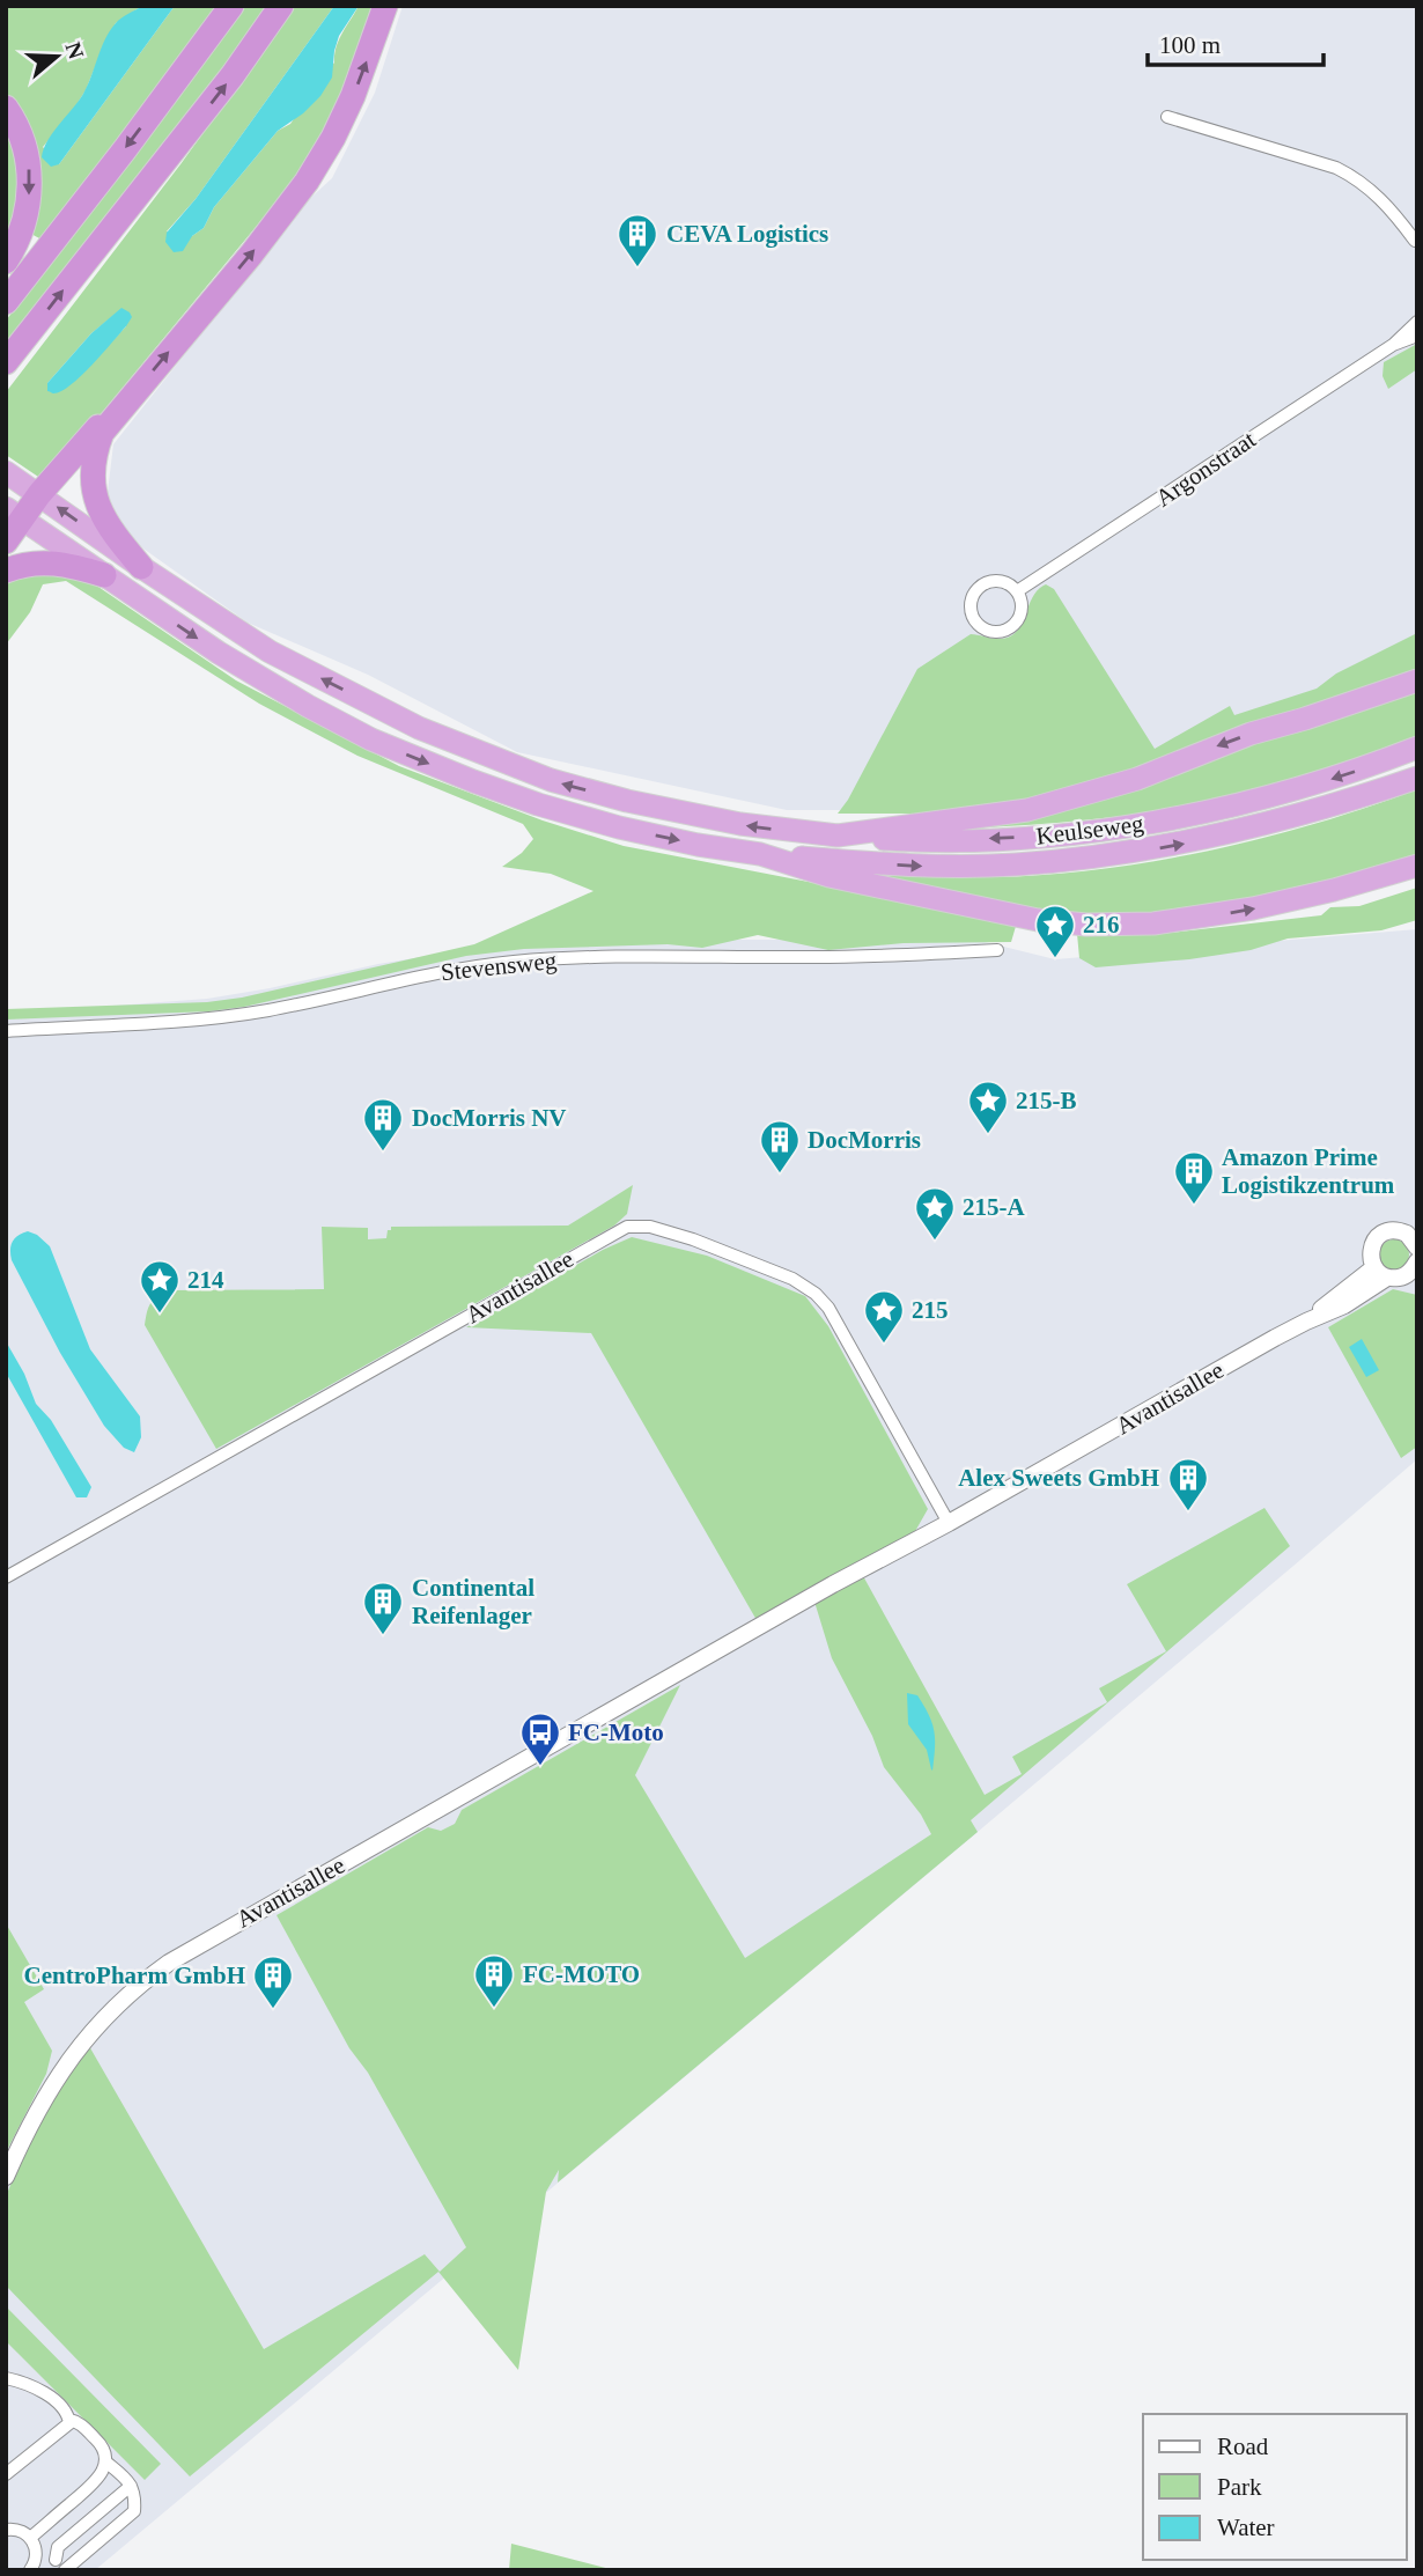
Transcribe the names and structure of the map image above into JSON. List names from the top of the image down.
{
  "streets": {
    "highway": ["Keulseweg"],
    "street": ["Argonstraat", "Stevensweg", "Avantisallee"]
  },
  "places": {
    "building": [
      "CEVA Logistics",
      "DocMorris NV",
      "DocMorris",
      "Amazon Prime Logistikzentrum",
      "Alex Sweets GmbH",
      "Continental Reifenlager",
      "FC-MOTO",
      "CentroPharm GmbH"
    ],
    "place": [
      "216",
      "215-B",
      "215-A",
      "214",
      "215"
    ],
    "bus stop": ["FC-Moto"]
  },
  "legend": ["Road", "Park", "Water"],
  "scale_bar": "100 m",
  "north": "right"
}
